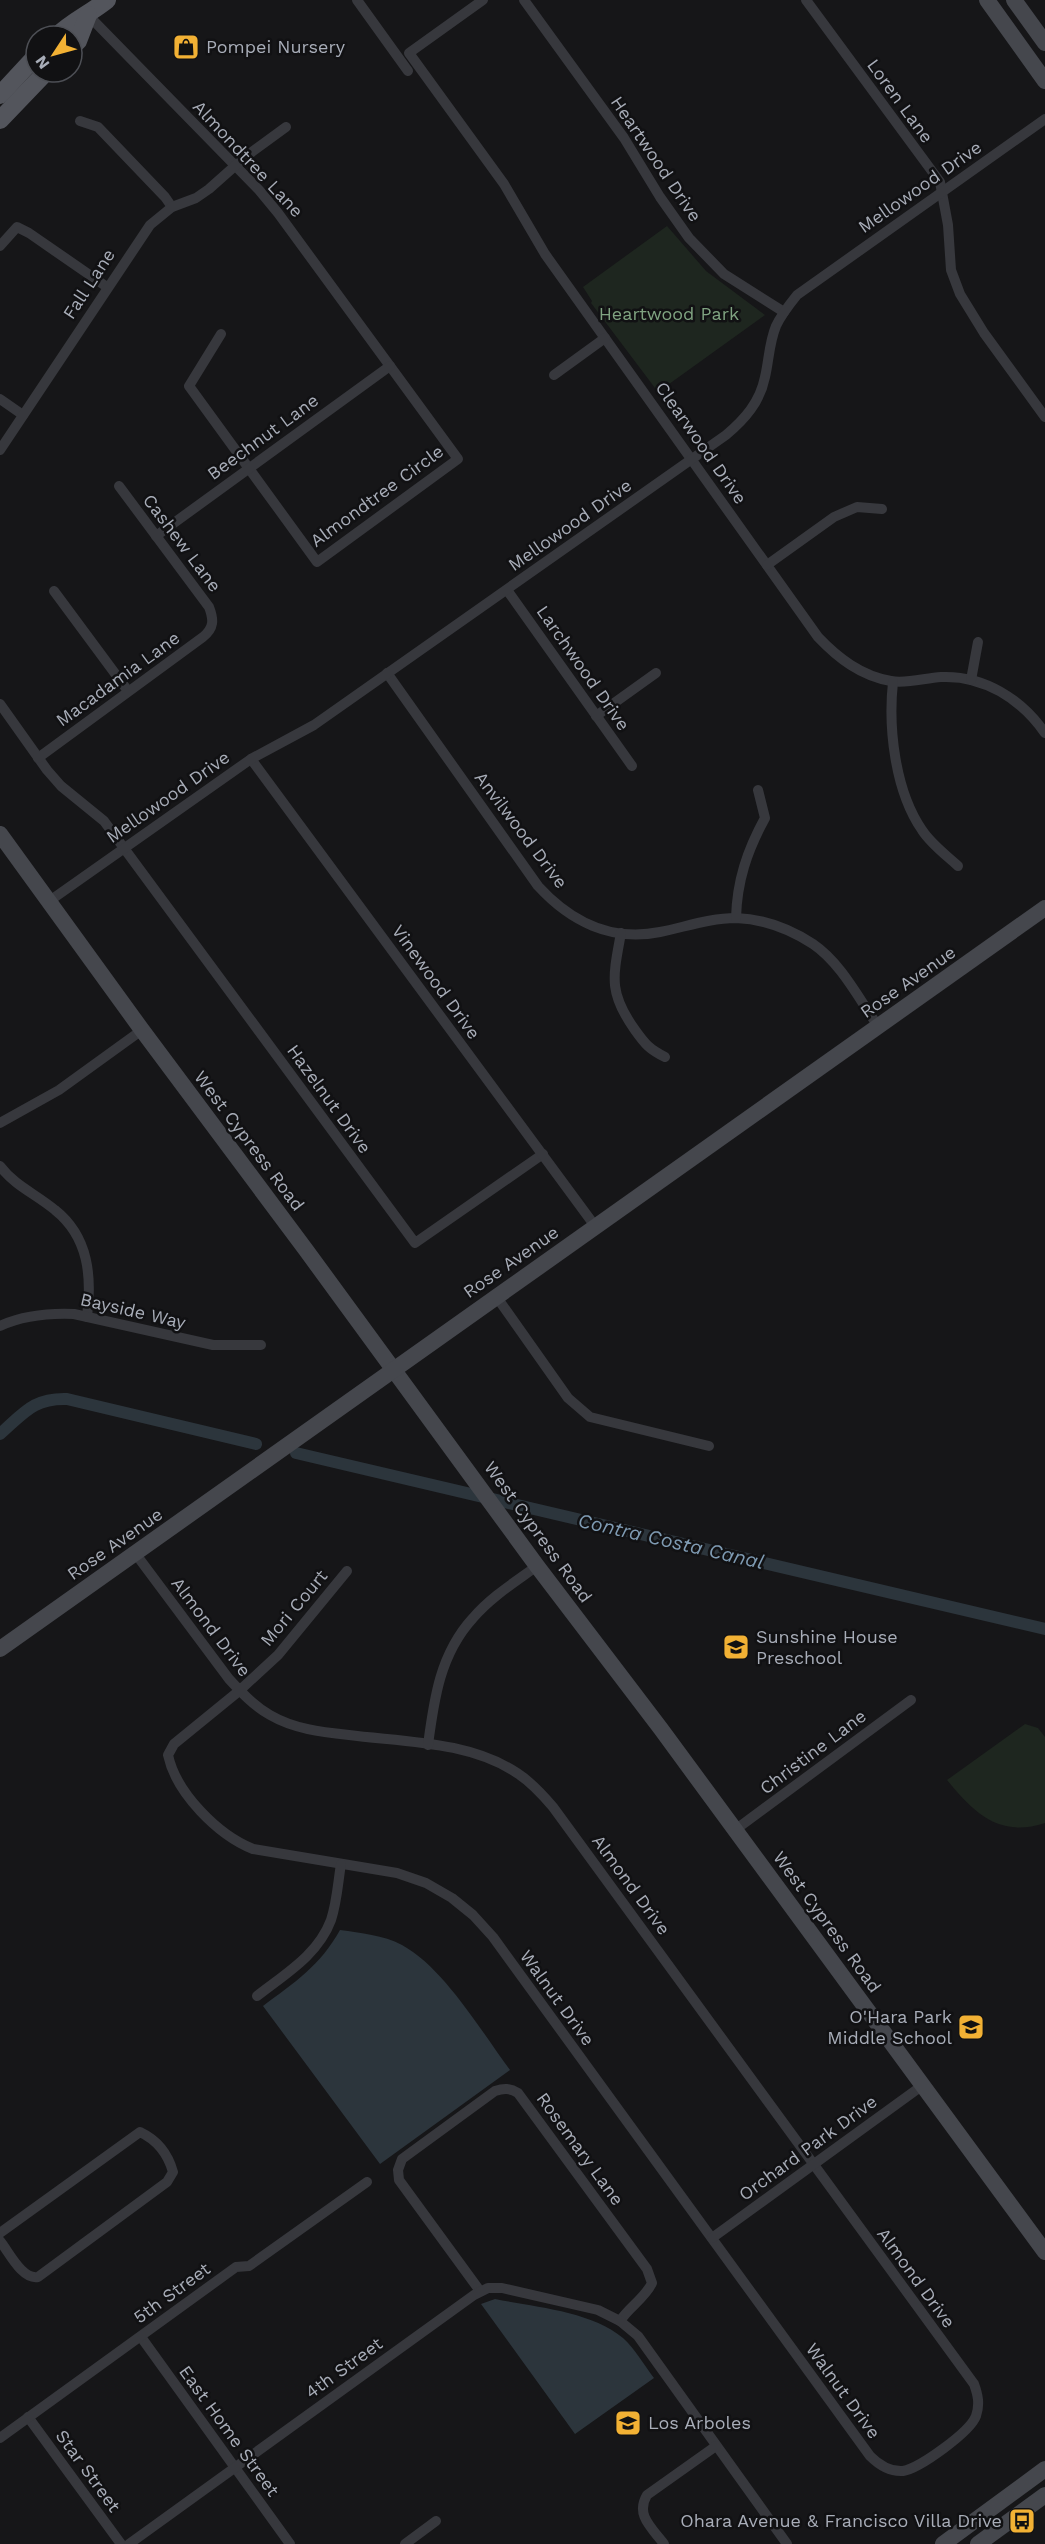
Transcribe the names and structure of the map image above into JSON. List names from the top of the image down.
{
  "streets": {
    "street": [
      "Loren Lane",
      "Almondtree Lane",
      "Heartwood Drive",
      "Mellowood Drive",
      "Fall Lane",
      "Beechnut Lane",
      "Clearwood Drive",
      "Almondtree Circle",
      "Cashew Lane",
      "Larchwood Drive",
      "Macadamia Lane",
      "Anvilwood Drive",
      "Vinewood Drive",
      "Rose Avenue",
      "Hazelnut Drive",
      "West Cypress Road",
      "Bayside Way",
      "Mori Court",
      "Almond Drive",
      "Christine Lane",
      "Walnut Drive",
      "Orchard Park Drive",
      "Rosemary Lane",
      "5th Street",
      "4th Street",
      "East Home Street",
      "Star Street"
    ]
  },
  "crossings": [
    ["Loren Lane", "Mellowood Drive"],
    ["Almondtree Lane", "Fall Lane"],
    ["Almondtree Lane", "Beechnut Lane"],
    ["Almondtree Lane", "Almondtree Circle"],
    ["Heartwood Drive", "Mellowood Drive"],
    ["Mellowood Drive", "Clearwood Drive"],
    ["Mellowood Drive", "Larchwood Drive"],
    ["Mellowood Drive", "Anvilwood Drive"],
    ["Mellowood Drive", "Vinewood Drive"],
    ["Mellowood Drive", "Hazelnut Drive"],
    ["Mellowood Drive", "West Cypress Road"],
    ["Beechnut Lane", "Almondtree Circle"],
    ["Beechnut Lane", "Cashew Lane"],
    ["Cashew Lane", "Macadamia Lane"],
    ["Anvilwood Drive", "Rose Avenue"],
    ["Vinewood Drive", "Rose Avenue"],
    ["Vinewood Drive", "Hazelnut Drive"],
    ["Rose Avenue", "West Cypress Road"],
    ["Rose Avenue", "Almond Drive"],
    ["West Cypress Road", "Christine Lane"],
    ["West Cypress Road", "Orchard Park Drive"],
    ["Mori Court", "Almond Drive"],
    ["Mori Court", "Walnut Drive"],
    ["Almond Drive", "Walnut Drive"],
    ["Almond Drive", "Orchard Park Drive"],
    ["Walnut Drive", "Orchard Park Drive"],
    ["Rosemary Lane", "4th Street"],
    ["5th Street", "East Home Street"],
    ["5th Street", "Star Street"],
    ["4th Street", "East Home Street"]
  ],
  "water": ["Contra Costa Canal"],
  "parks": ["Heartwood Park"],
  "places": {
    "shop": ["Pompei Nursery"],
    "school or university": ["Sunshine House Preschool", "O'Hara Park Middle School", "Los Arboles"],
    "bus stop": ["Ohara Avenue & Francisco Villa Drive"]
  },
  "north": "bottom left"
}
